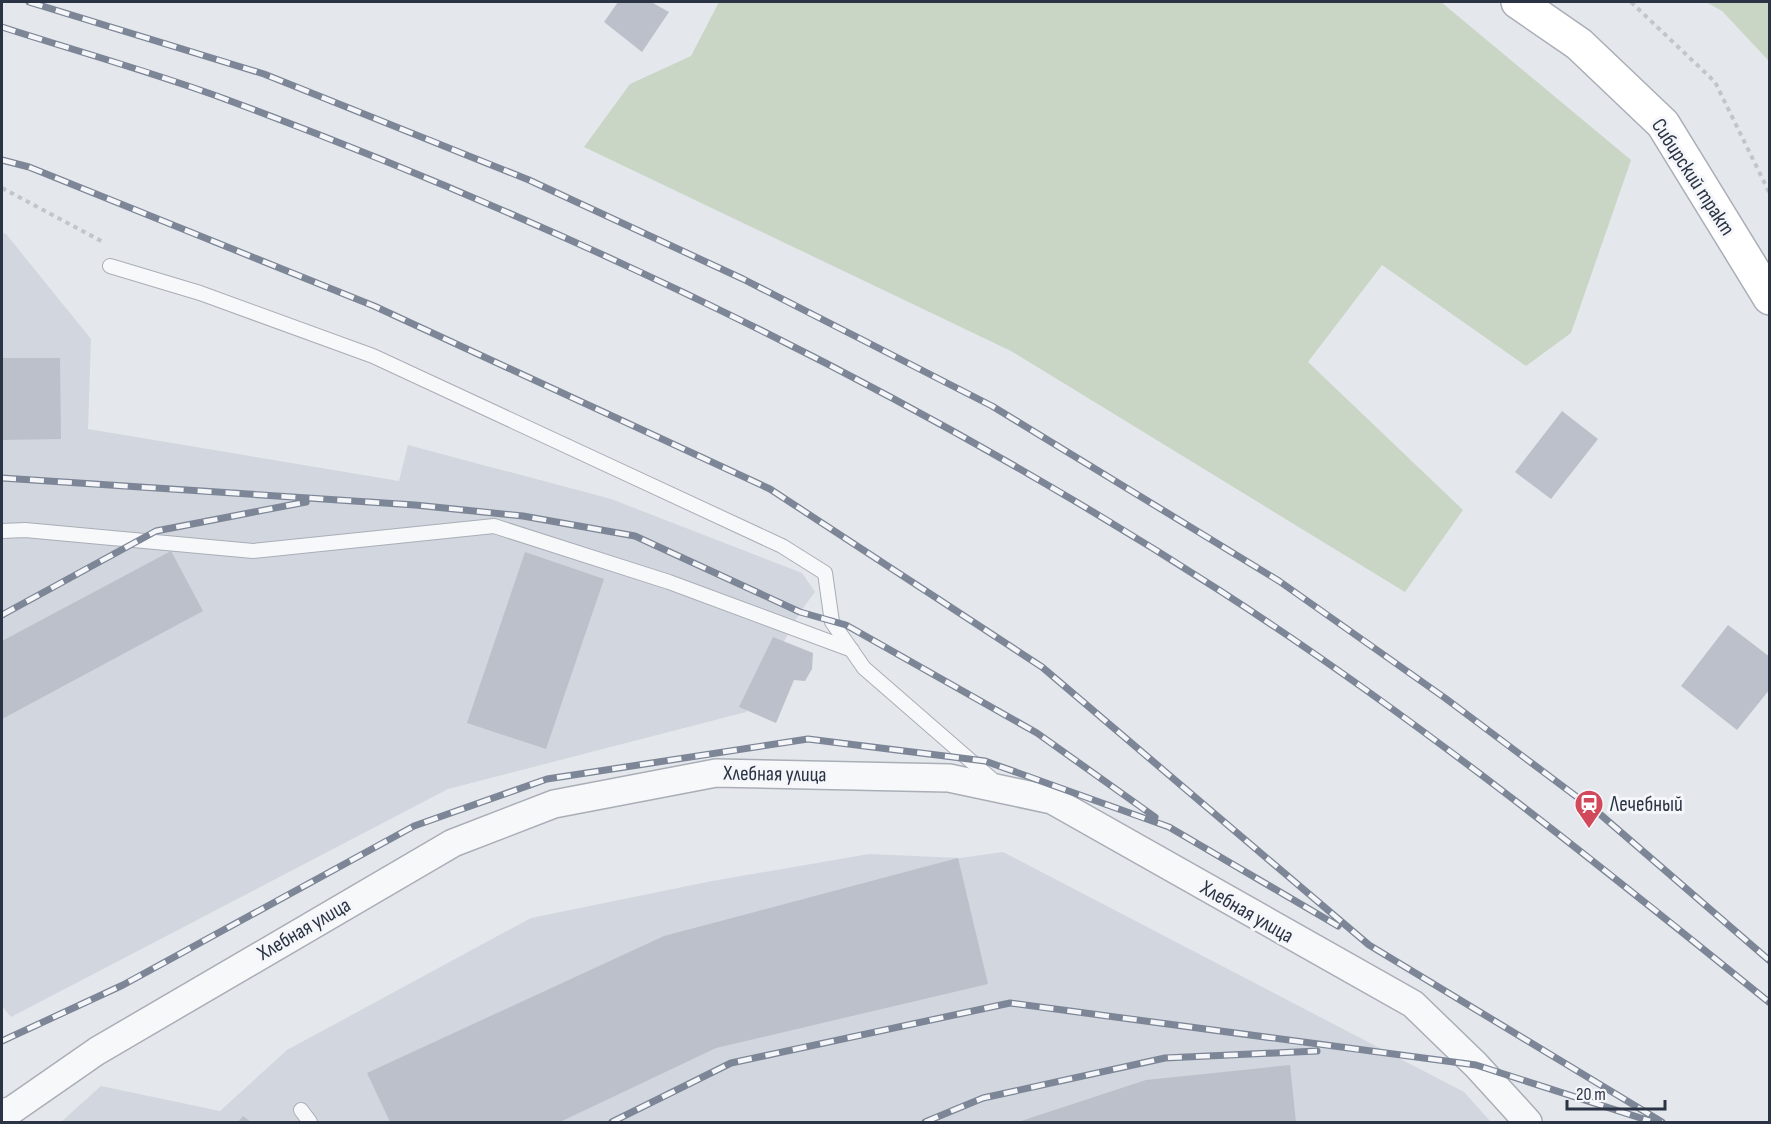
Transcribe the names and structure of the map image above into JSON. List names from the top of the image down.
{
  "streets": {
    "main road": ["Сибирский тракт"],
    "street": ["Хлебная улица"]
  },
  "places": {
    "station": ["Лечебный"]
  },
  "scale_bar": "20 m"
}
